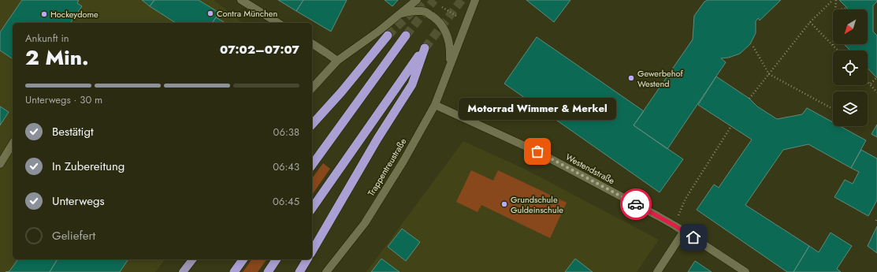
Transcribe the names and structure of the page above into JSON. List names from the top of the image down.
{
  "streets": {
    "street": ["Trappentreustraße", "Westendstraße"]
  },
  "crossings": [
    ["Trappentreustraße", "Westendstraße"]
  ],
  "places": [
    "Contra München",
    "Hockeydome",
    "Gewerbehof Westend",
    "Motorrad Wimmer & Merkel",
    "Grundschule Guldeinschule"
  ],
  "north": "bottom left",
  "page": {
    "heading": ["2 Min.", "Ankunft in", "07:02–07:07"],
    "bar": "Unterwegs · 30 m",
    "bubble": "Motorrad Wimmer & Merkel",
    "list": [
      ["Bestätigt", "06:38"],
      ["In Zubereitung", "06:43"],
      ["Unterwegs", "06:45"],
      "Geliefert"
    ]
  }
}
